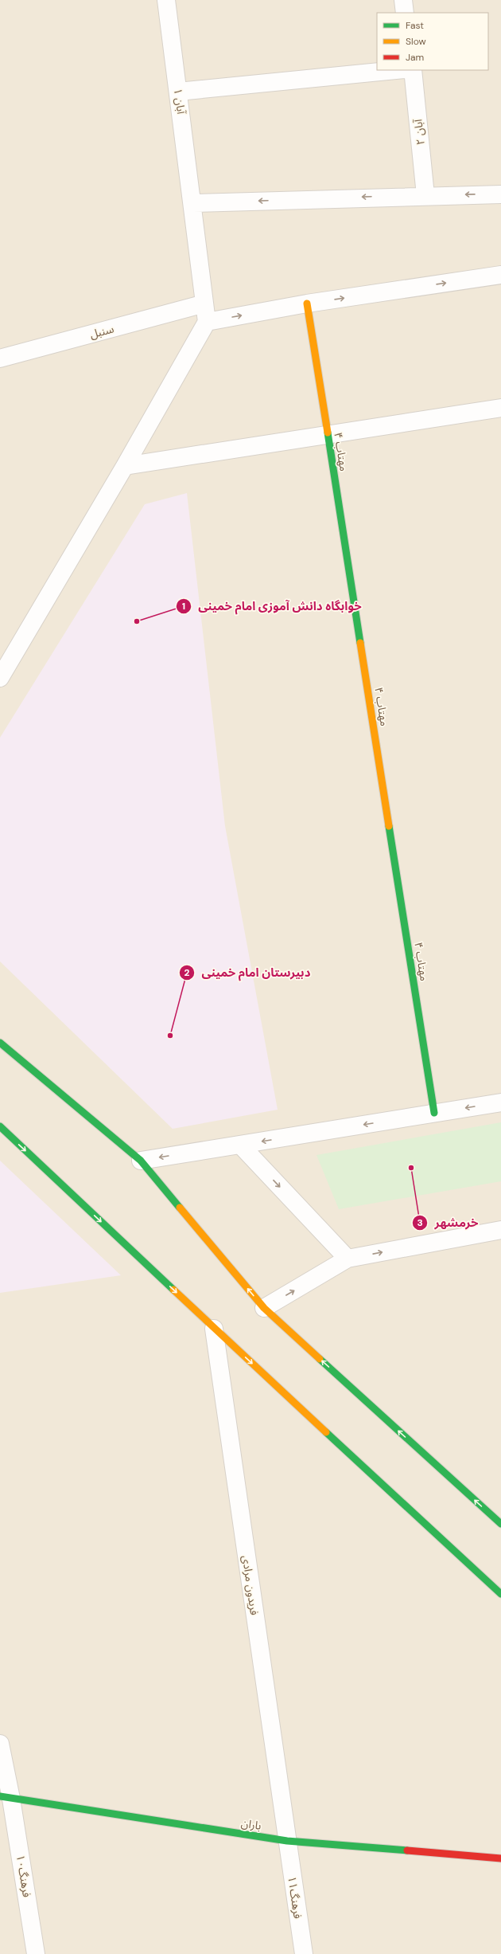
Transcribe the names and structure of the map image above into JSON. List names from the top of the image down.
{
  "streets": {
    "street": [
      "آبان ۱",
      "آبان ۲",
      "سنبل",
      "مهتاب ۴",
      "فریدون مرادی",
      "باران",
      "فرهنگ۱۰",
      "فرهنگ۱۱"
    ]
  },
  "crossings": [
    ["آبان ۱", "سنبل"],
    ["فریدون مرادی", "باران"],
    ["فریدون مرادی", "فرهنگ۱۱"],
    ["باران", "فرهنگ۱۰"],
    ["باران", "فرهنگ۱۱"]
  ],
  "places": ["خوابگاه دانش آموزی امام خمینی", "دبیرستان امام خمینی", "خرمشهر"],
  "legend": ["Fast", "Slow", "Jam"]
}
